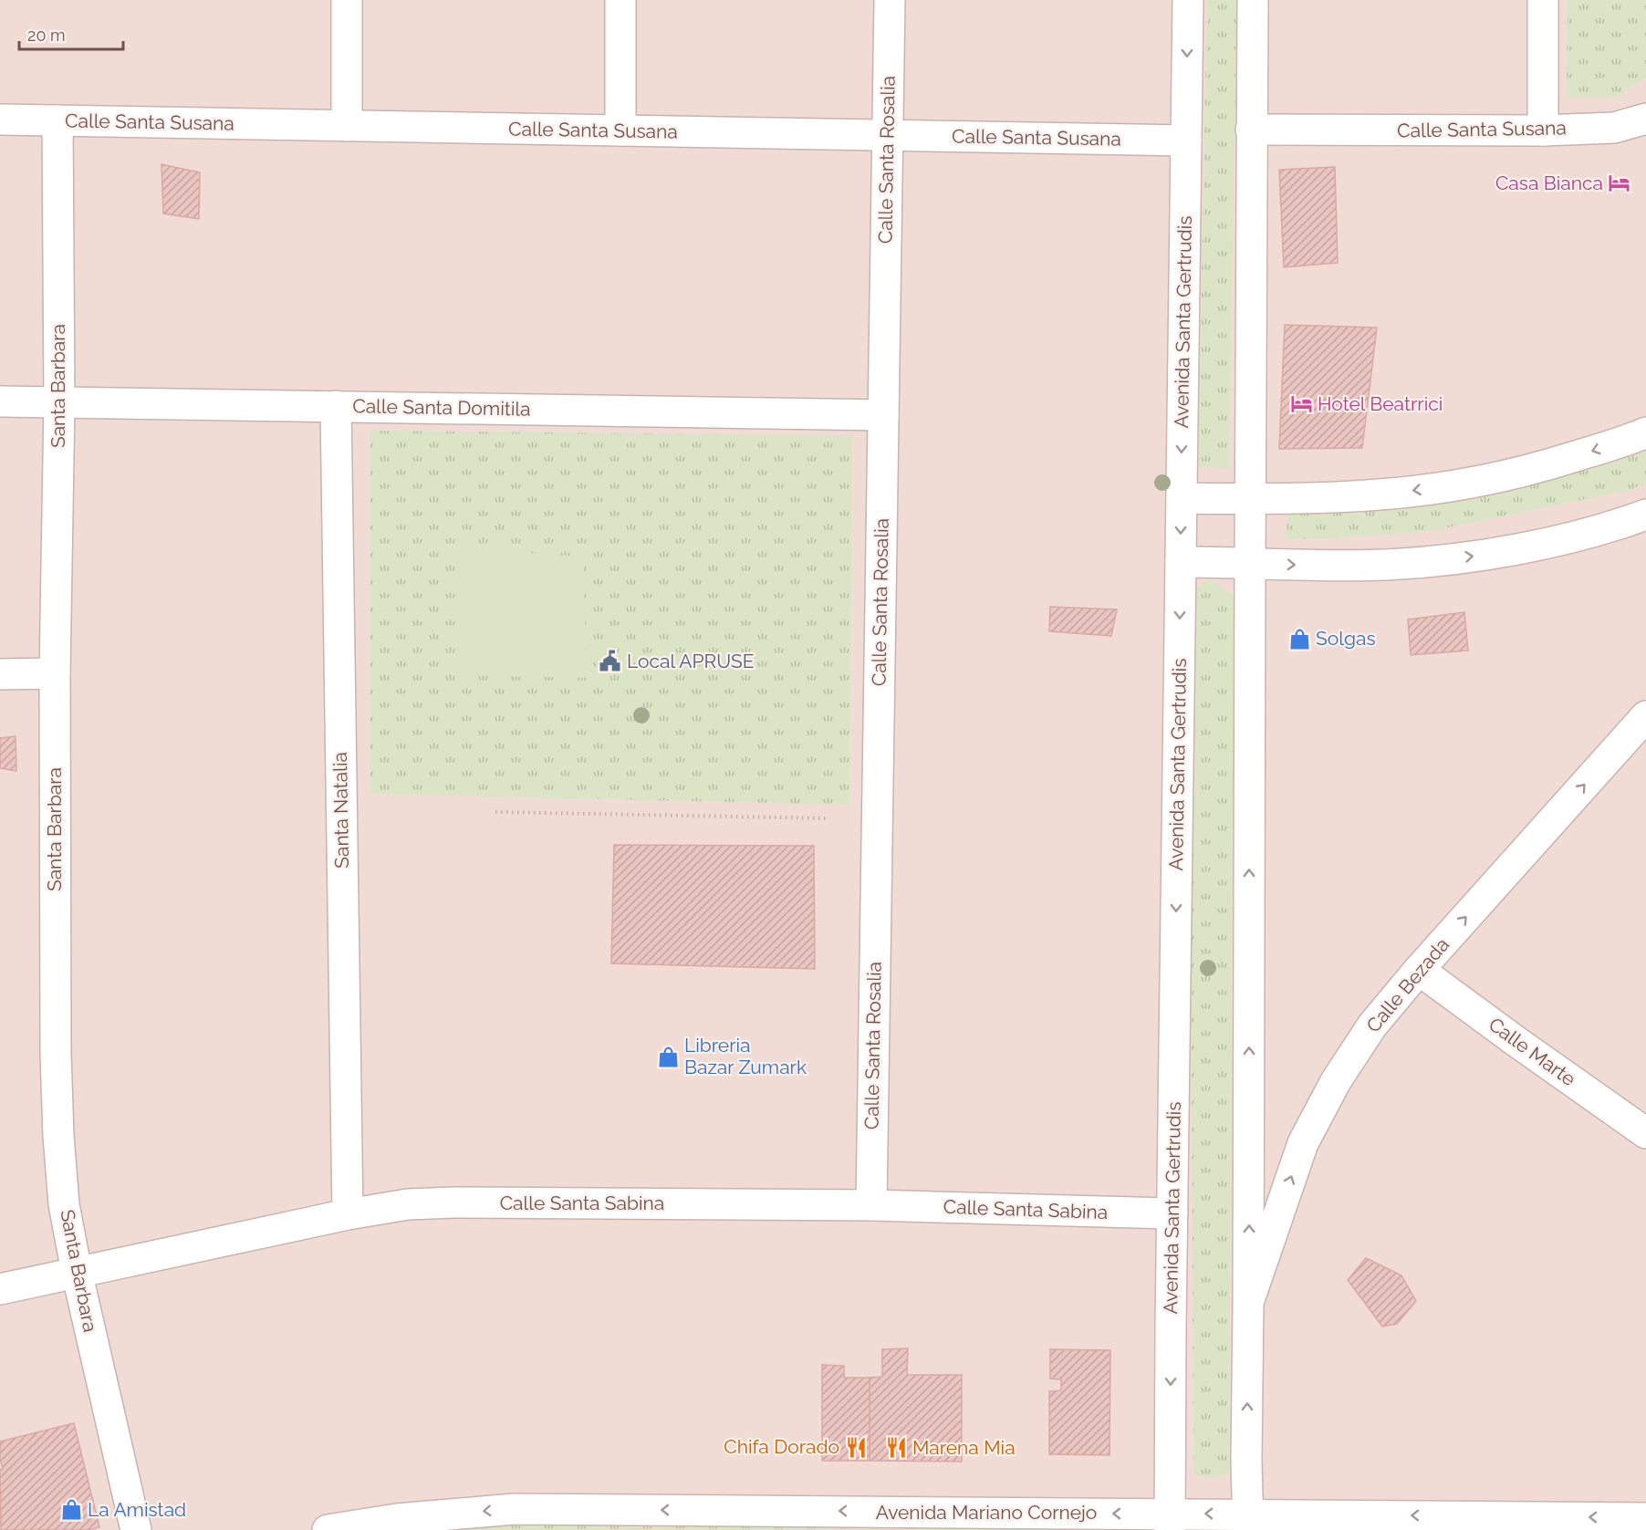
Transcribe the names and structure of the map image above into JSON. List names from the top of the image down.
{
  "streets": {
    "street": [
      "Calle Santa Susana",
      "Calle Santa Rosalia",
      "Avenida Santa Gertrudis",
      "Santa Barbara",
      "Calle Santa Domitila",
      "Santa Natalia",
      "Calle Bezada",
      "Calle Marte",
      "Calle Santa Sabina",
      "Avenida Mariano Cornejo"
    ]
  },
  "crossings": [
    ["Calle Santa Susana", "Calle Santa Rosalia"],
    ["Calle Santa Susana", "Avenida Santa Gertrudis"],
    ["Calle Santa Susana", "Santa Barbara"],
    ["Calle Santa Rosalia", "Calle Santa Domitila"],
    ["Calle Santa Rosalia", "Calle Santa Sabina"],
    ["Avenida Santa Gertrudis", "Calle Santa Sabina"],
    ["Avenida Santa Gertrudis", "Avenida Mariano Cornejo"],
    ["Santa Barbara", "Calle Santa Domitila"],
    ["Santa Barbara", "Calle Santa Sabina"],
    ["Calle Santa Domitila", "Santa Natalia"],
    ["Santa Natalia", "Calle Santa Sabina"],
    ["Calle Bezada", "Calle Marte"]
  ],
  "one_way": ["Calle Bezada", "Avenida Mariano Cornejo"],
  "places": {
    "hotel": ["Casa Bianca", "Hotel Beatrrici"],
    "shop": ["Solgas", "Libreria Bazar Zumark", "La Amistad"],
    "public building": ["Local APRUSE"],
    "restaurant": ["Chifa Dorado", "Marena Mia"]
  },
  "scale_bar": "20 m"
}
